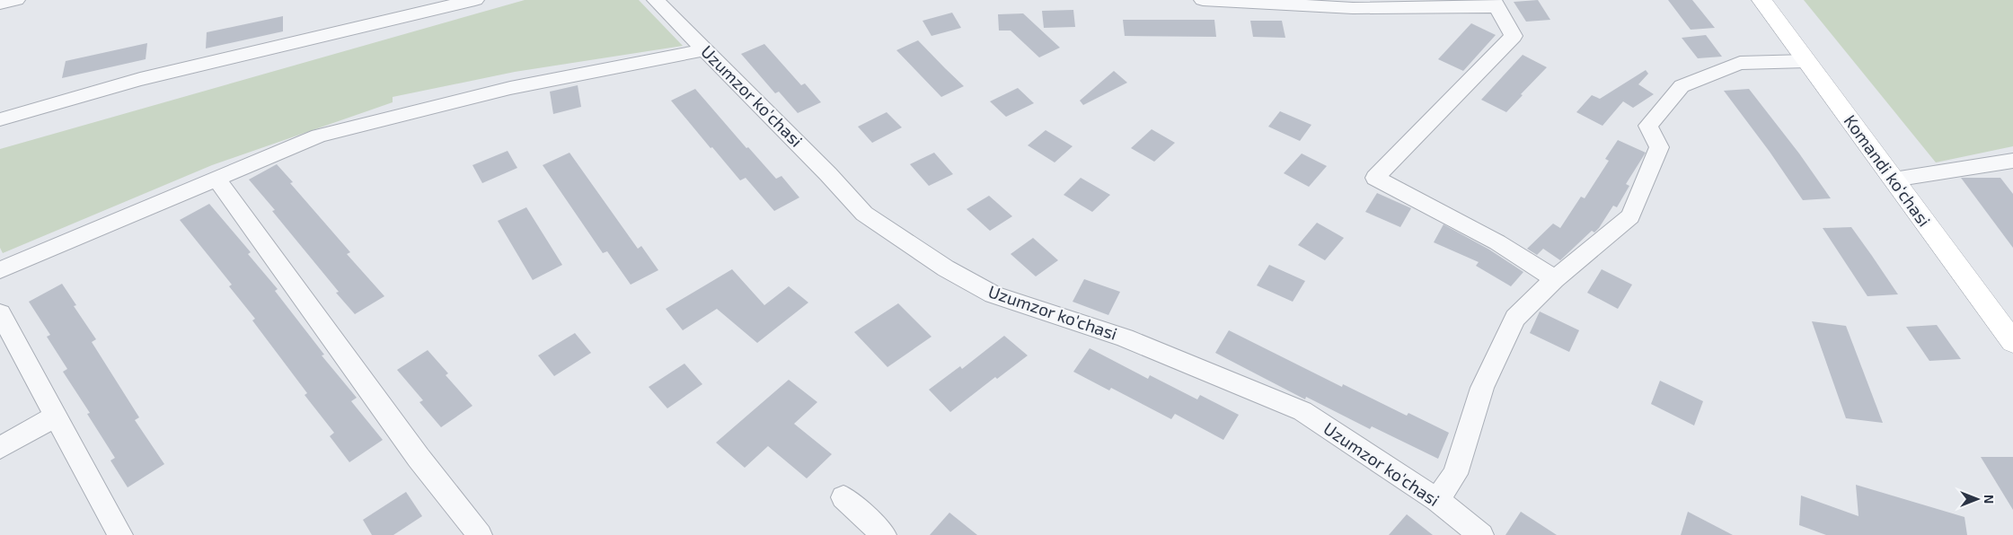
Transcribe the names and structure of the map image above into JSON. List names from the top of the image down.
{
  "streets": {
    "main road": ["Komandi ko‘chasi"],
    "street": ["Uzumzor ko'chasi"]
  },
  "north": "right"
}
